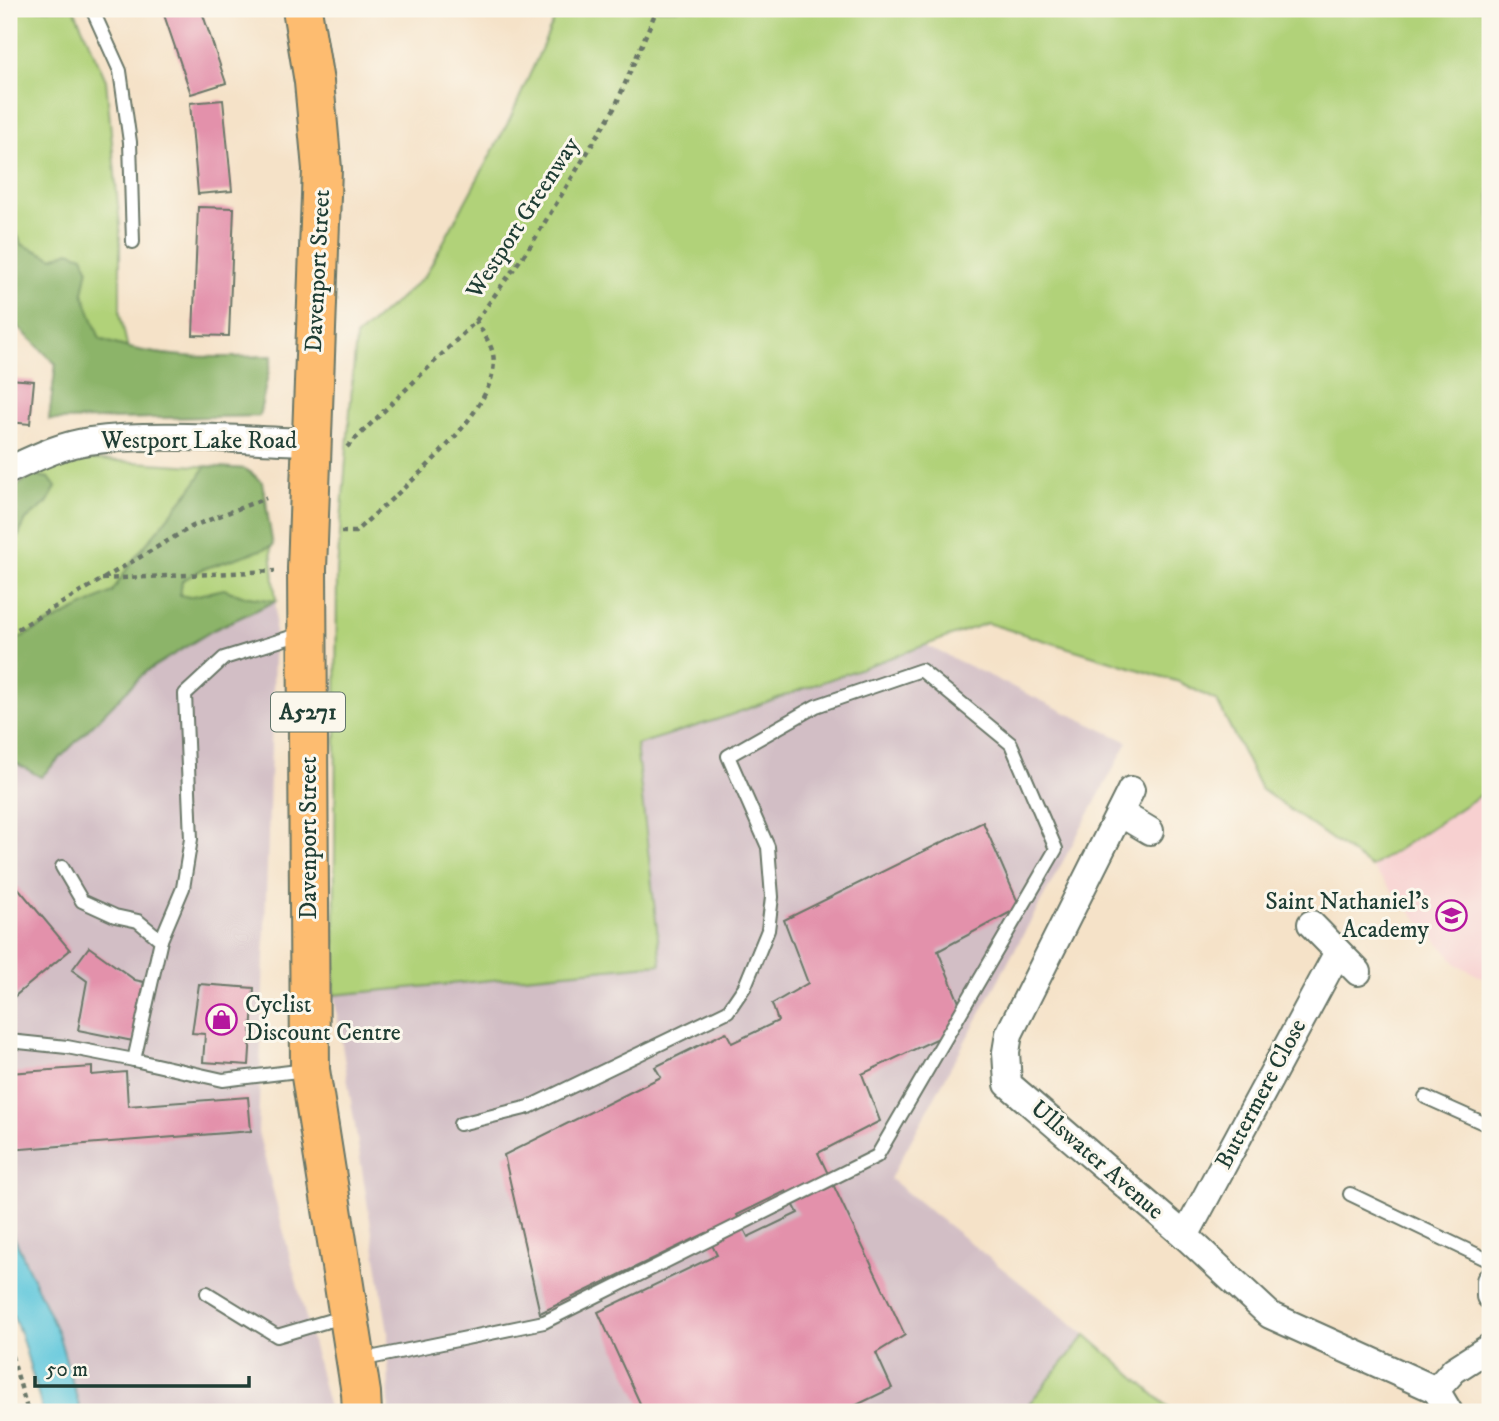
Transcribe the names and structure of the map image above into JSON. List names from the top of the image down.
{
  "streets": {
    "main road": ["Davenport Street", "A5271"],
    "street": ["Westport Lake Road", "Buttermere Close", "Ullswater Avenue"],
    "path": ["Westport Greenway"]
  },
  "crossings": [
    ["Davenport Street", "Westport Lake Road"],
    ["Buttermere Close", "Ullswater Avenue"]
  ],
  "places": {
    "school or university": ["Saint Nathaniel's Academy"],
    "shop": ["Cyclist Discount Centre"]
  },
  "scale_bar": "50 m"
}
